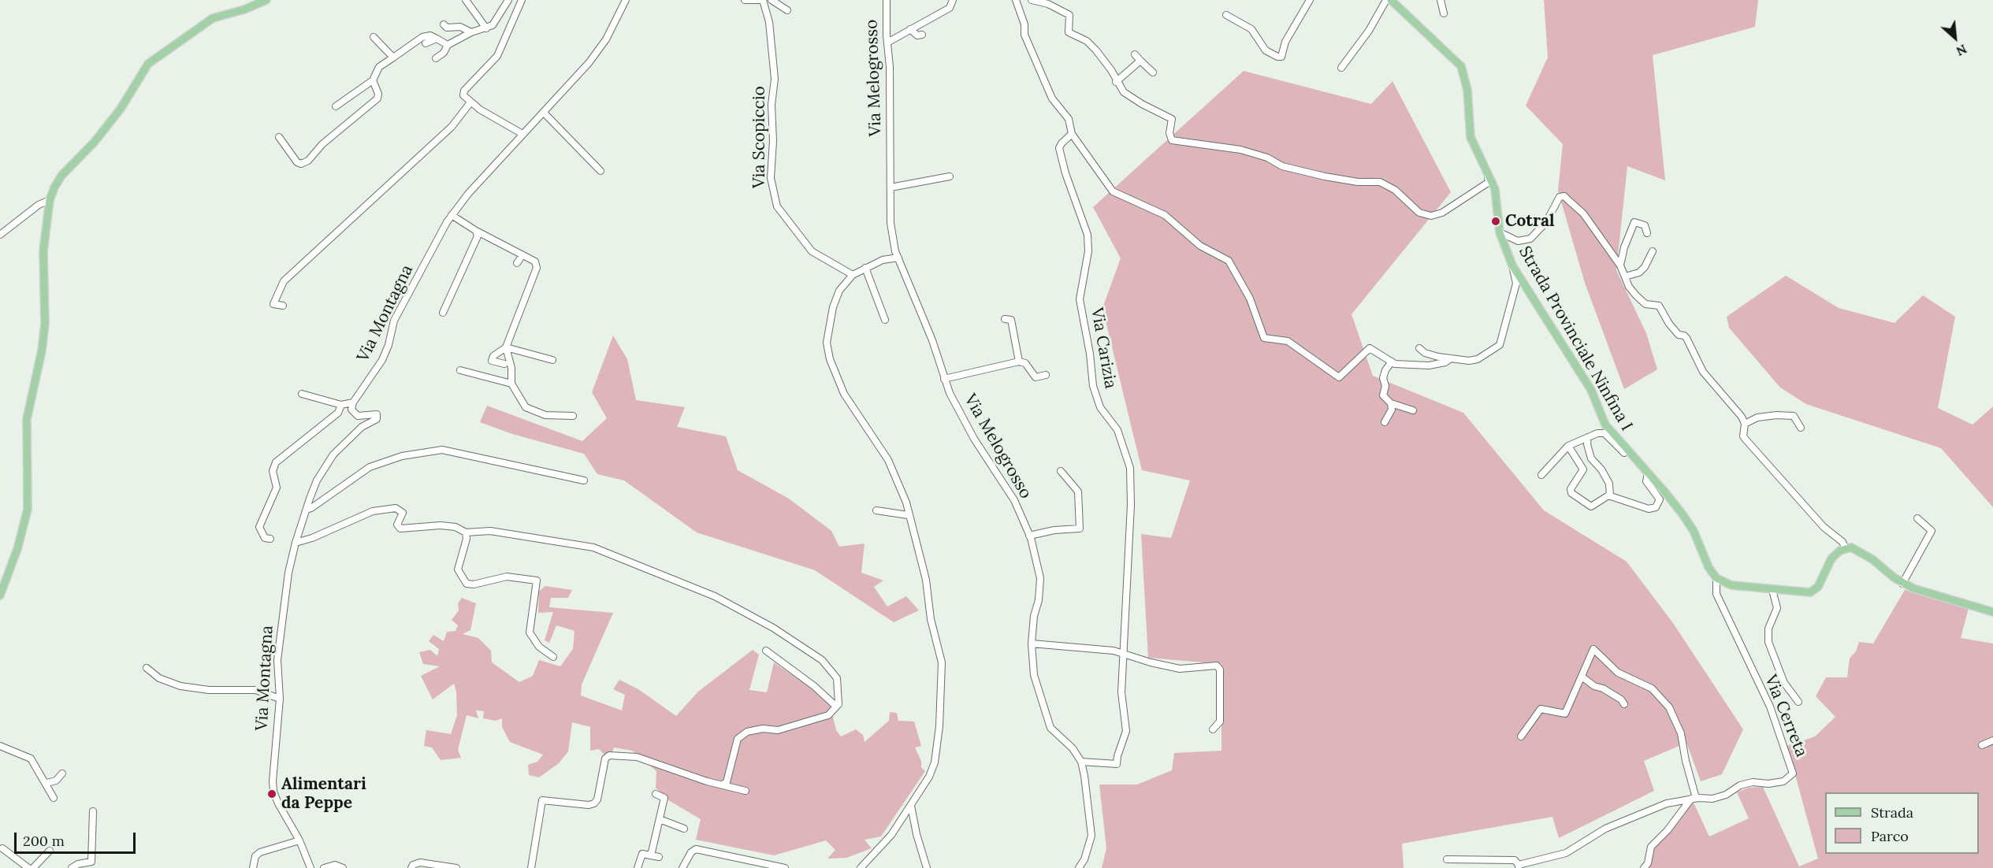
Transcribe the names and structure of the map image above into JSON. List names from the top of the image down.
{
  "streets": {
    "main road": ["Strada Provinciale Ninfina I"],
    "street": [
      "Via Melogrosso",
      "Via Scopiccio",
      "Via Montagna",
      "Via Carizia",
      "Via Cerreta"
    ]
  },
  "crossings": [
    ["Via Melogrosso", "Via Carizia"],
    ["Strada Provinciale Ninfina I", "Via Cerreta"]
  ],
  "places": ["Cotral", "Alimentari da Peppe"],
  "legend": ["Strada", "Parco"],
  "scale_bar": "200 m",
  "north": "bottom right"
}
